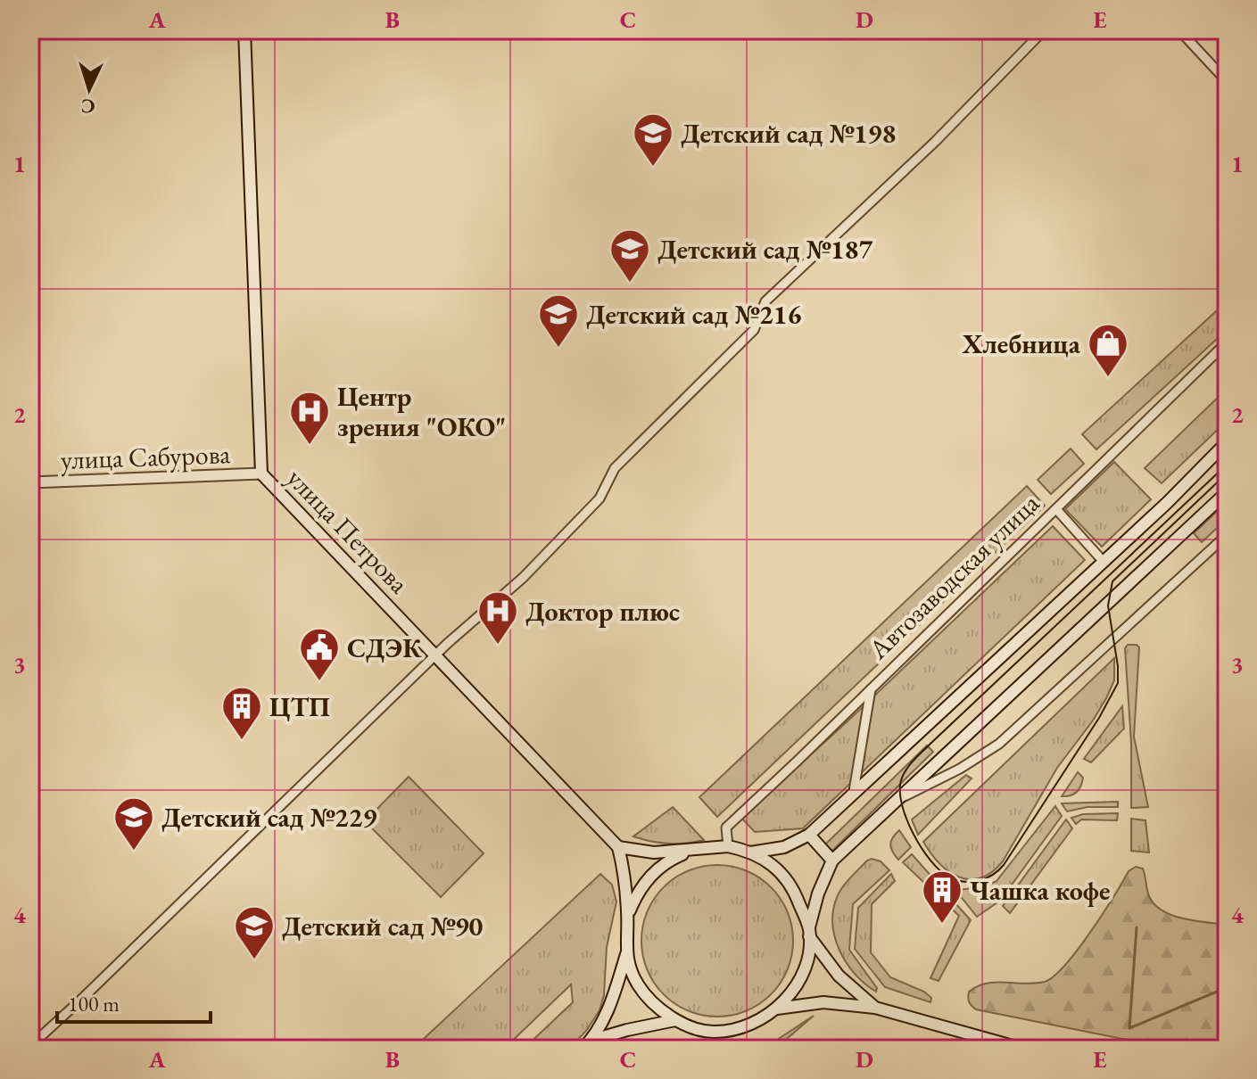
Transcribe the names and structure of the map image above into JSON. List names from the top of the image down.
{
  "streets": {
    "main road": ["улица Петрова"],
    "street": ["улица Сабурова", "Автозаводская улица"]
  },
  "crossings": [
    ["улица Сабурова", "улица Петрова"]
  ],
  "places": {
    "school or university": [
      "Детский сад №198",
      "Детский сад №187",
      "Детский сад №216",
      "Детский сад №229",
      "Детский сад №90"
    ],
    "shop": ["Хлебница"],
    "hospital": ["Центр зрения \"ОКО\"", "Доктор плюс"],
    "public building": ["СДЭК"],
    "building": ["ЦТП", "Чашка кофе"]
  },
  "scale_bar": "100 m",
  "north": "bottom",
  "grid": {
    "columns": [
      "A",
      "B",
      "C",
      "D",
      "E"
    ],
    "rows": [
      "1",
      "2",
      "3",
      "4"
    ]
  }
}
